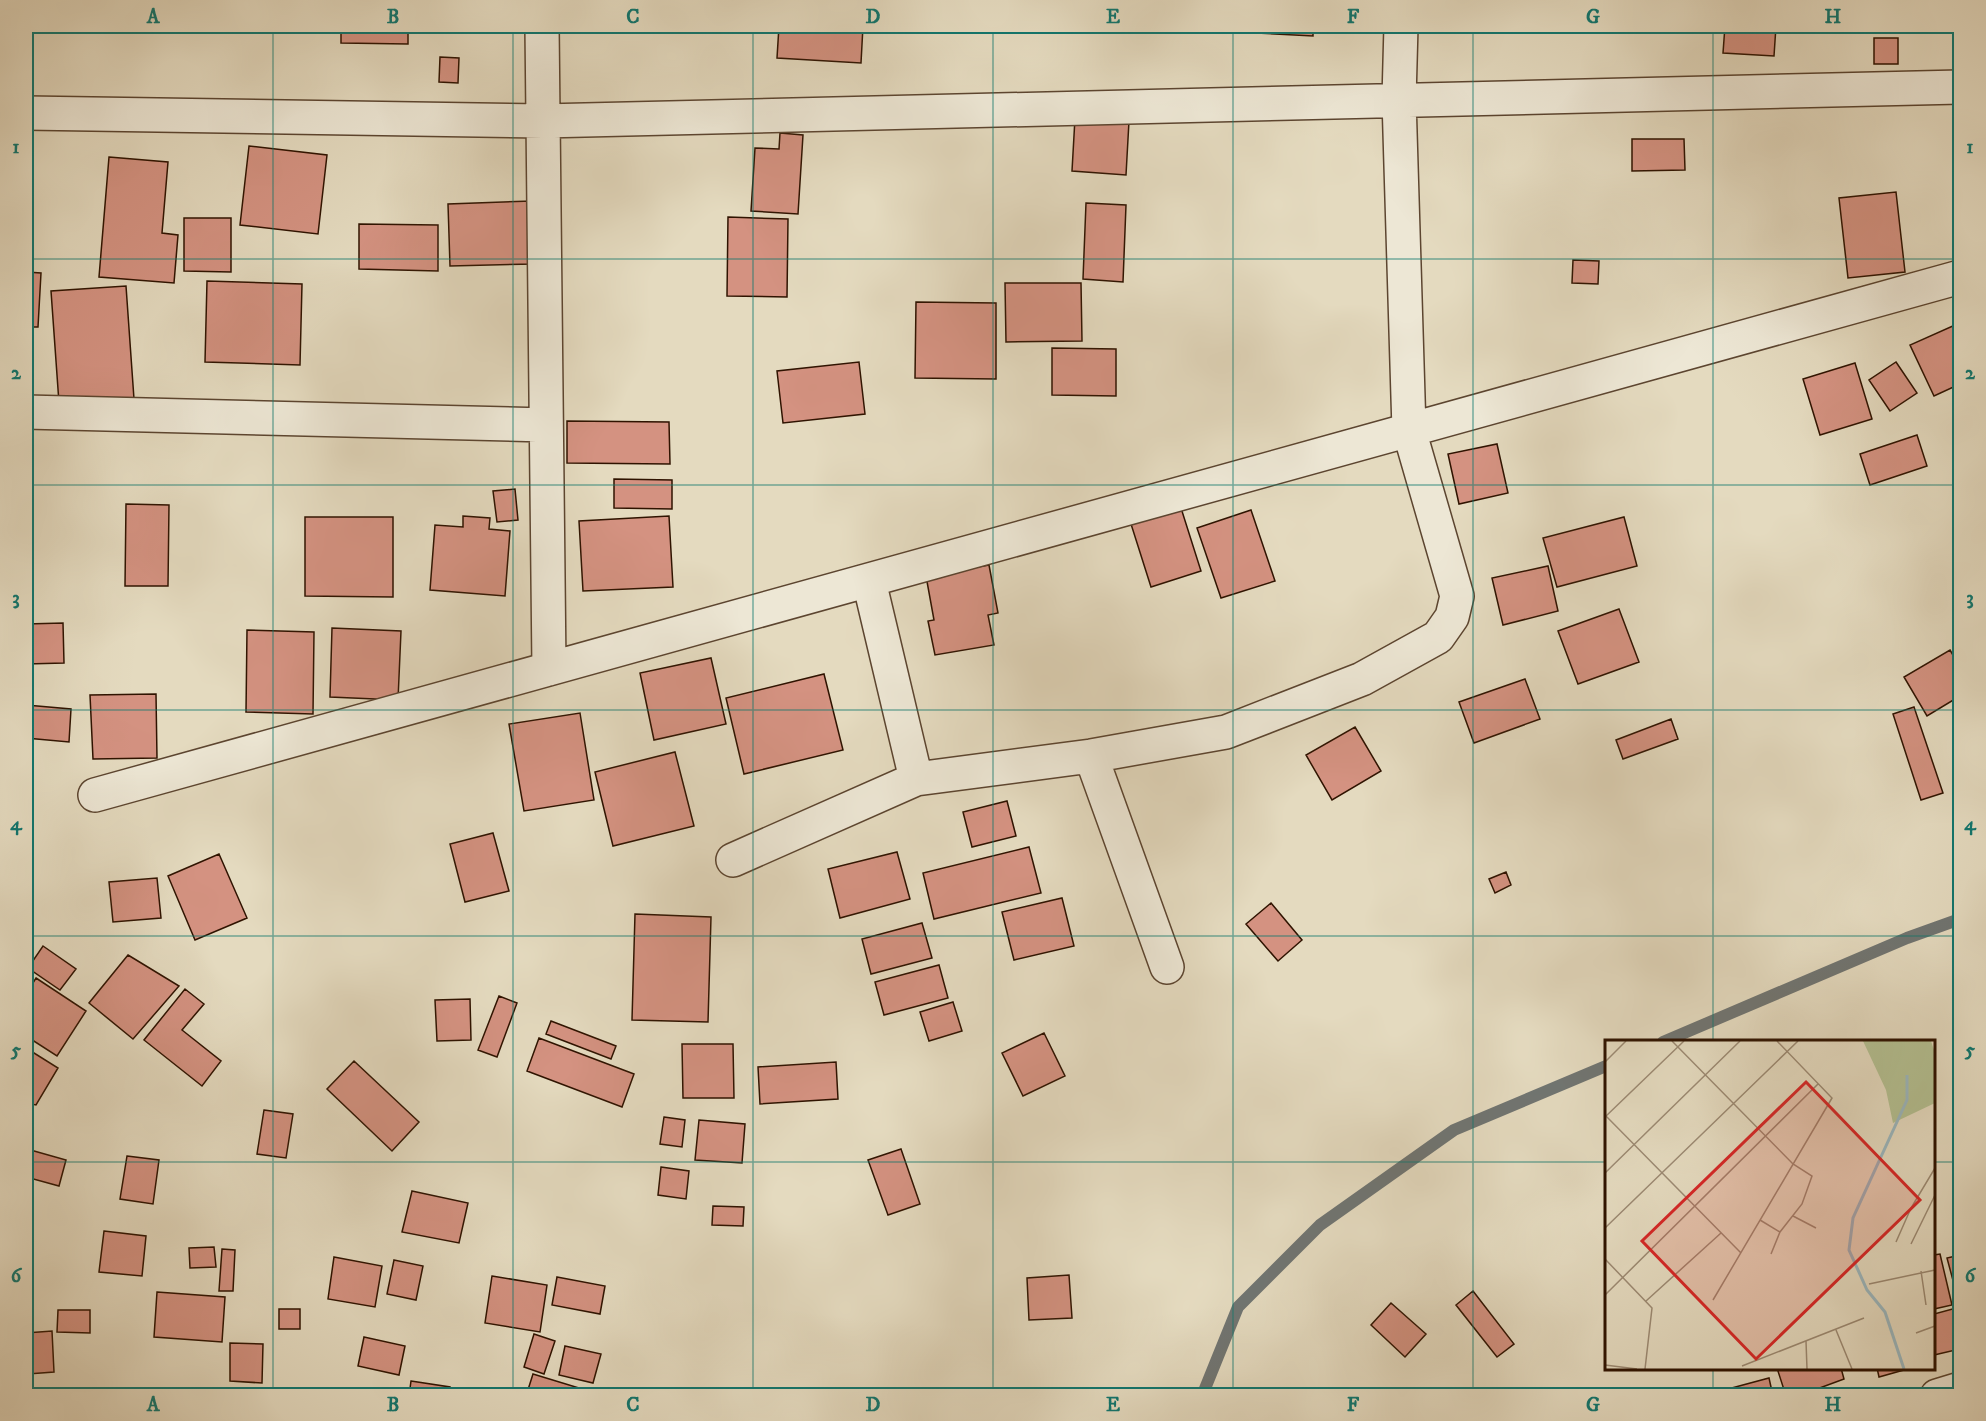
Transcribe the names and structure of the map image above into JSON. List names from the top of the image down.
{
  "grid": {
    "columns": [
      "A",
      "B",
      "C",
      "D",
      "E",
      "F",
      "G",
      "H"
    ],
    "rows": [
      "1",
      "2",
      "3",
      "4",
      "5",
      "6"
    ]
  }
}
